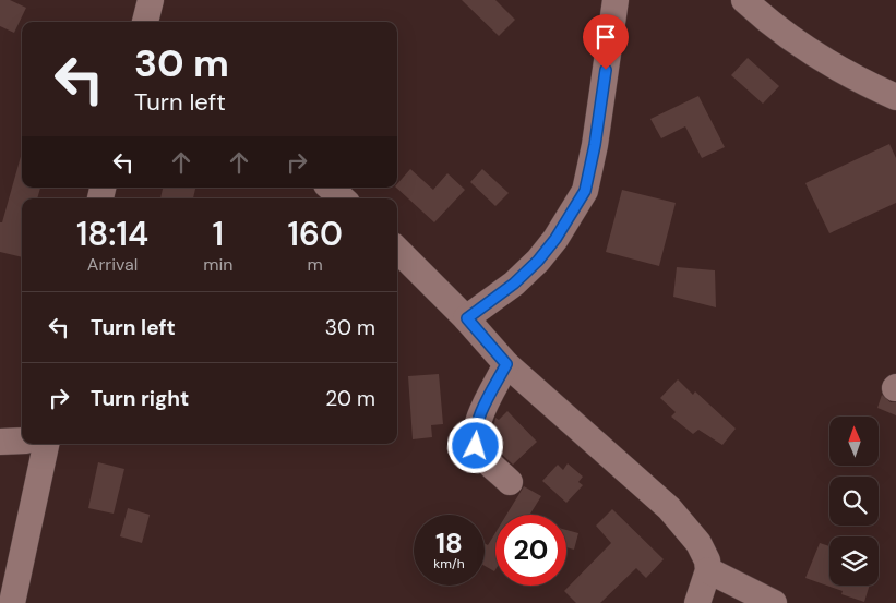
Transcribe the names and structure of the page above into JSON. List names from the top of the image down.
{
  "north": "top",
  "page": {
    "turn": ["30 m", "Turn left"],
    "eta": [
      "18:14",
      "Arrival",
      "1",
      "min",
      "160",
      "m"
    ],
    "list": [
      {
        "name": "Turn left",
        "value": "30 m"
      },
      {
        "name": "Turn right",
        "value": "20 m"
      }
    ],
    "speed": "18 km/h",
    "limit": "20"
  }
}
